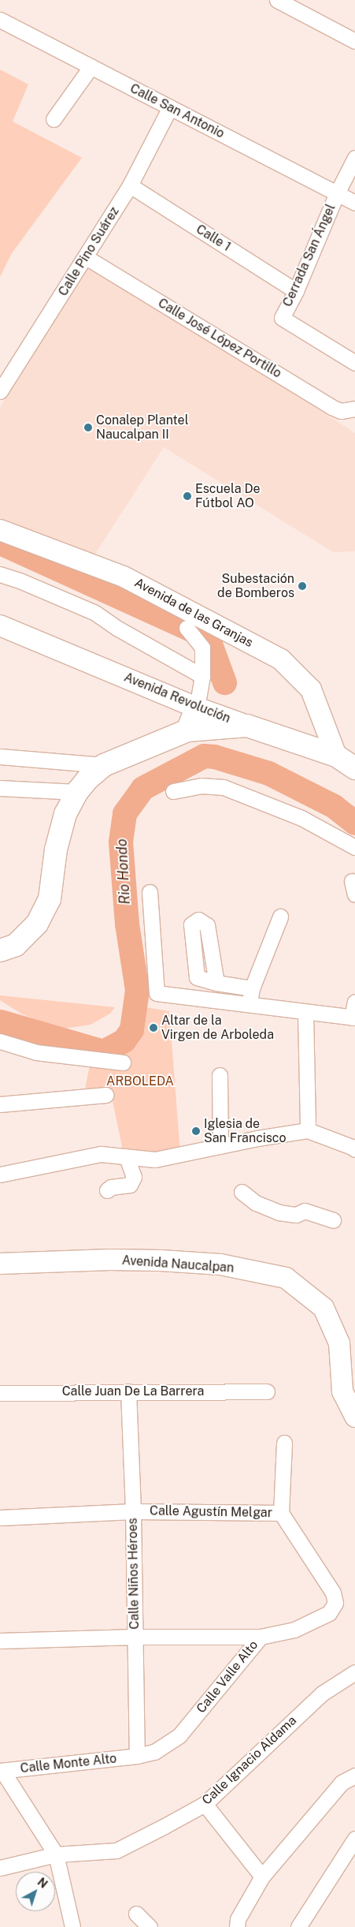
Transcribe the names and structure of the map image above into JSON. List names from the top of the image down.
{
  "streets": {
    "main road": ["Avenida de las Granjas", "Avenida Revolución", "Avenida Naucalpan"],
    "street": [
      "Calle San Antonio",
      "Calle 1",
      "Calle Pino Suárez",
      "Cerrada San Ángel",
      "Calle José López Portillo",
      "Calle Juan De La Barrera",
      "Calle Agustín Melgar",
      "Calle Niños Héroes",
      "Calle Valle Alto",
      "Calle Ignacio Aldama",
      "Calle Monte Alto"
    ]
  },
  "crossings": [
    ["Calle San Antonio", "Calle Pino Suárez"],
    ["Calle San Antonio", "Cerrada San Ángel"],
    ["Calle 1", "Calle Pino Suárez"],
    ["Calle 1", "Cerrada San Ángel"],
    ["Calle Pino Suárez", "Calle José López Portillo"],
    ["Avenida de las Granjas", "Avenida Revolución"],
    ["Calle Juan De La Barrera", "Calle Niños Héroes"],
    ["Calle Agustín Melgar", "Calle Niños Héroes"],
    ["Calle Agustín Melgar", "Calle Valle Alto"],
    ["Calle Niños Héroes", "Calle Valle Alto"],
    ["Calle Niños Héroes", "Calle Monte Alto"],
    ["Calle Valle Alto", "Calle Monte Alto"]
  ],
  "water": ["Rio Hondo"],
  "parks": ["ARBOLEDA"],
  "places": [
    "Conalep Plantel Naucalpan II",
    "Escuela De Fútbol AO",
    "Subestación de Bomberos",
    "Altar de la Virgen de Arboleda",
    "Iglesia de San Francisco"
  ],
  "north": "top right"
}
